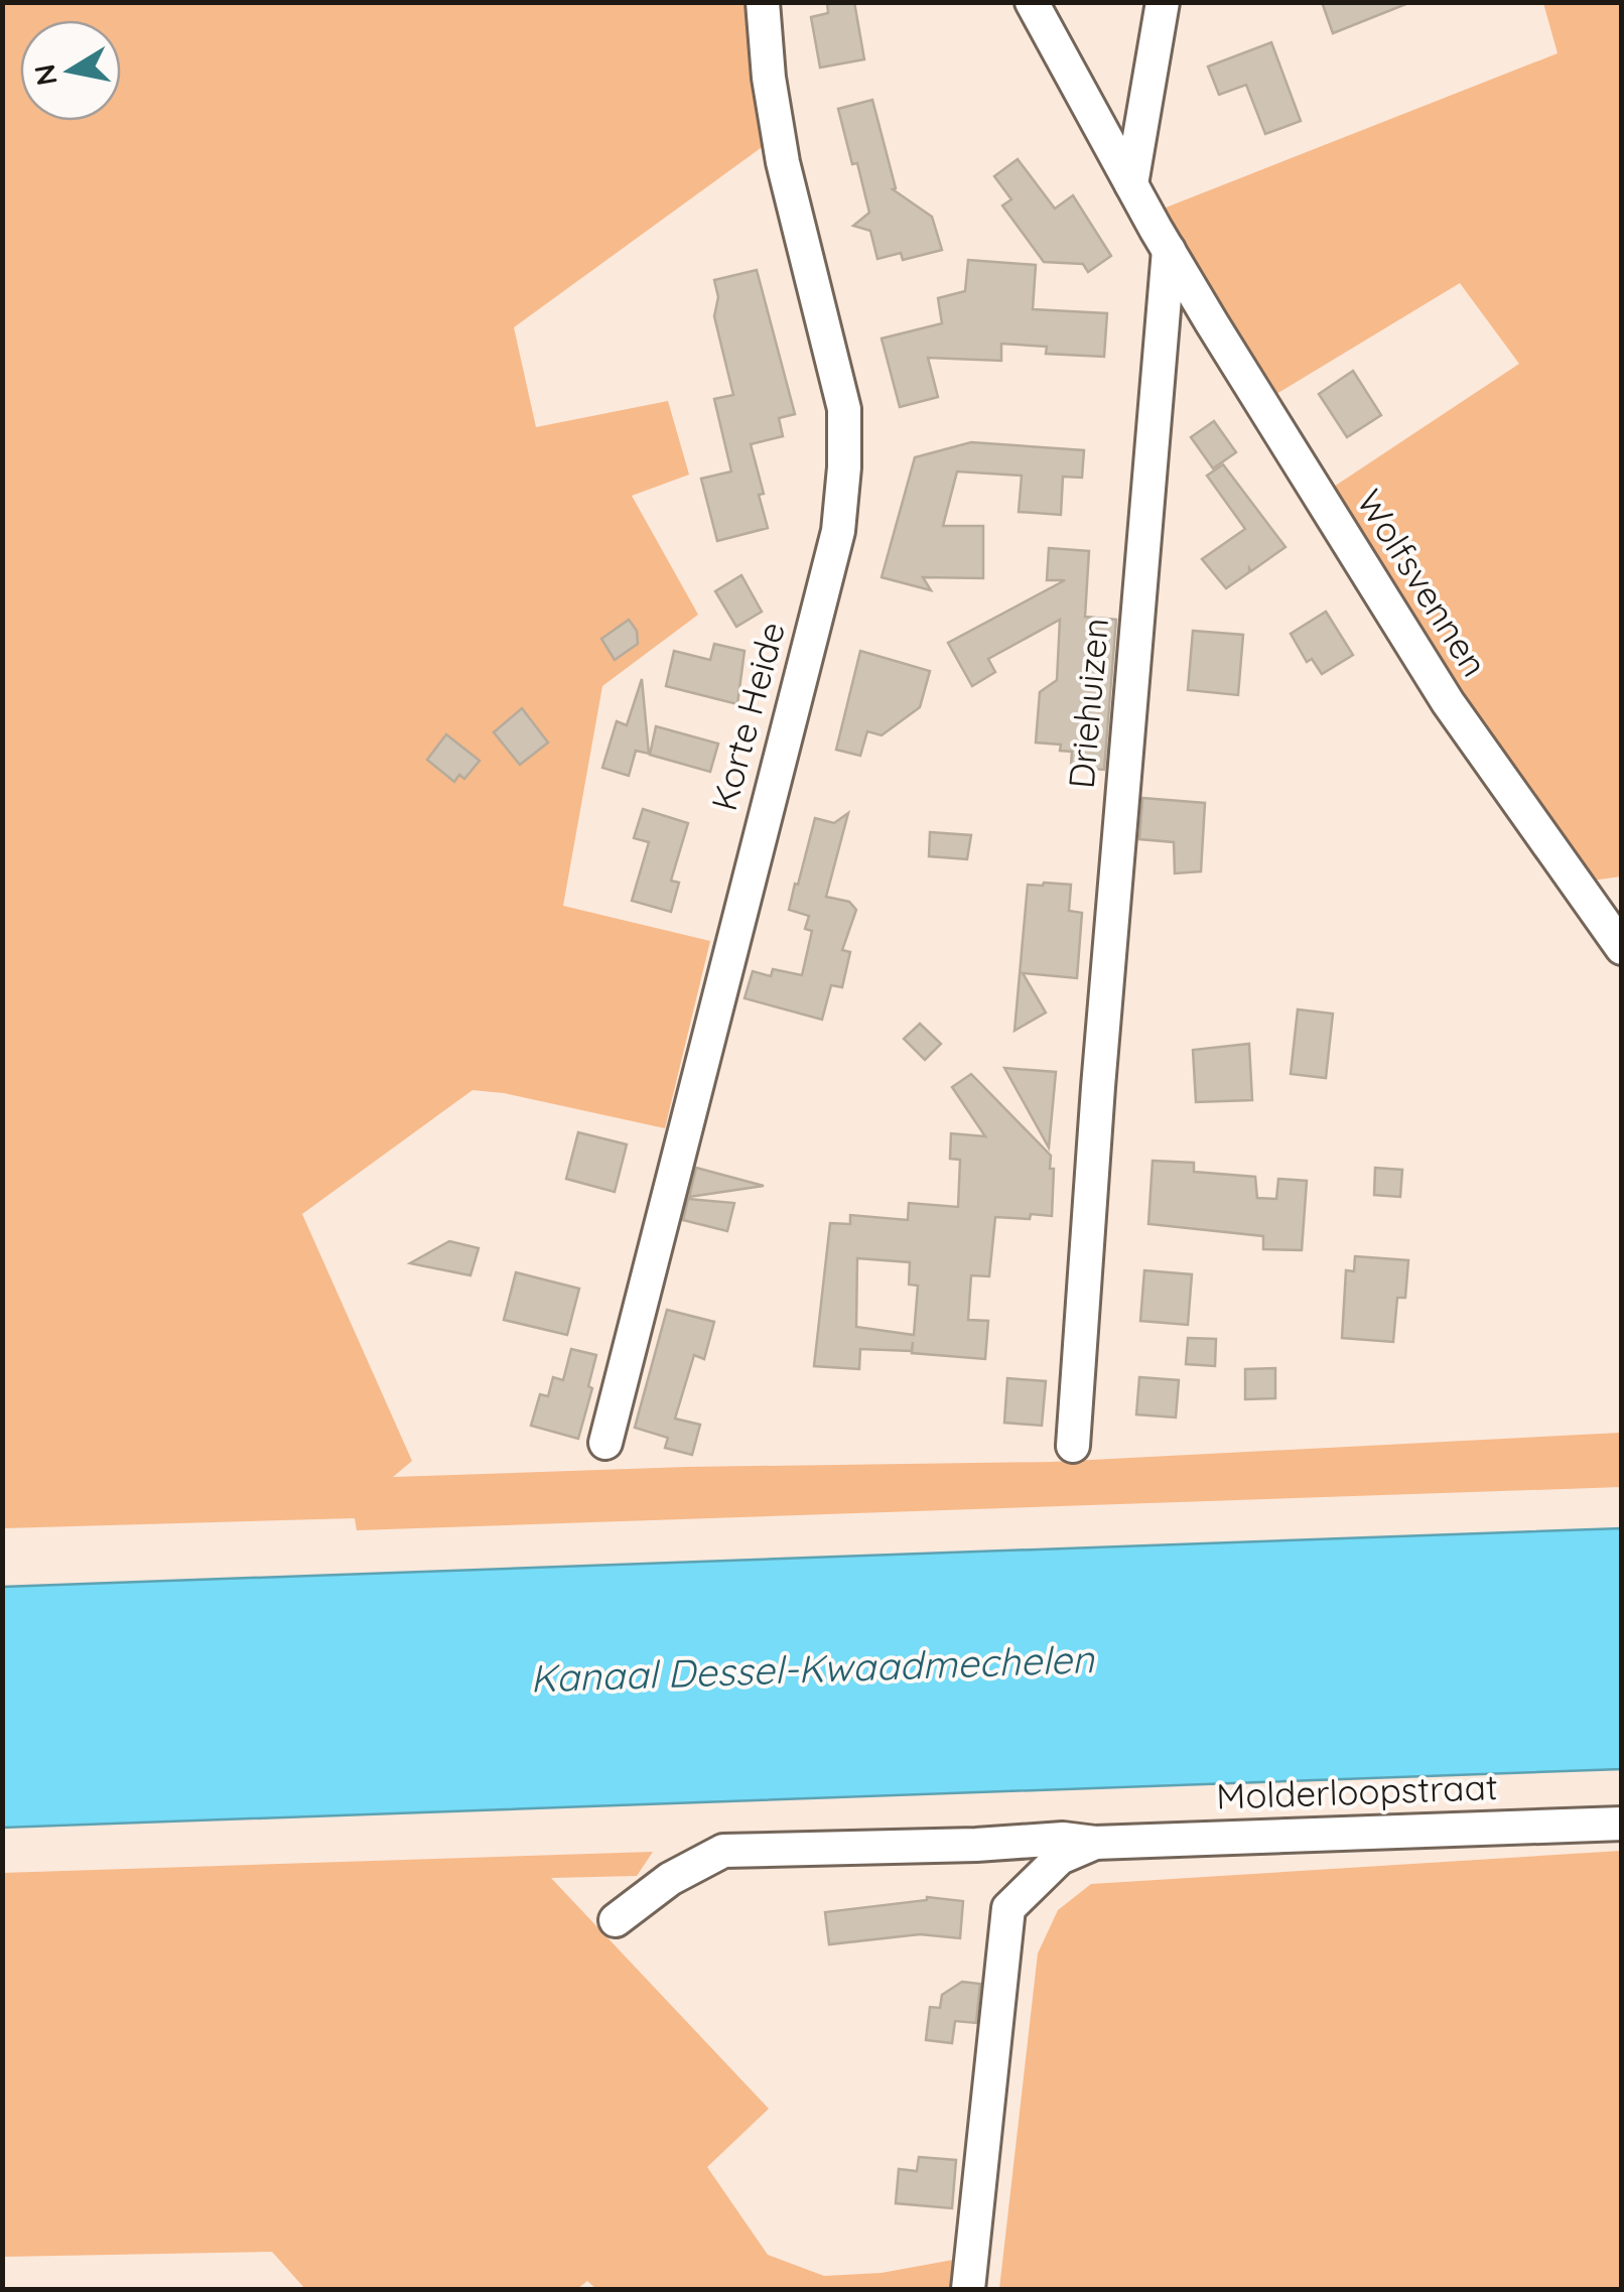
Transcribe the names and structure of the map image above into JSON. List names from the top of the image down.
{
  "streets": {
    "street": [
      "Wolfsvennen",
      "Driehuizen",
      "Korte Heide",
      "Molderloopstraat"
    ]
  },
  "crossings": [
    ["Wolfsvennen", "Driehuizen"]
  ],
  "water": ["Kanaal Dessel-Kwaadmechelen"],
  "north": "left"
}
